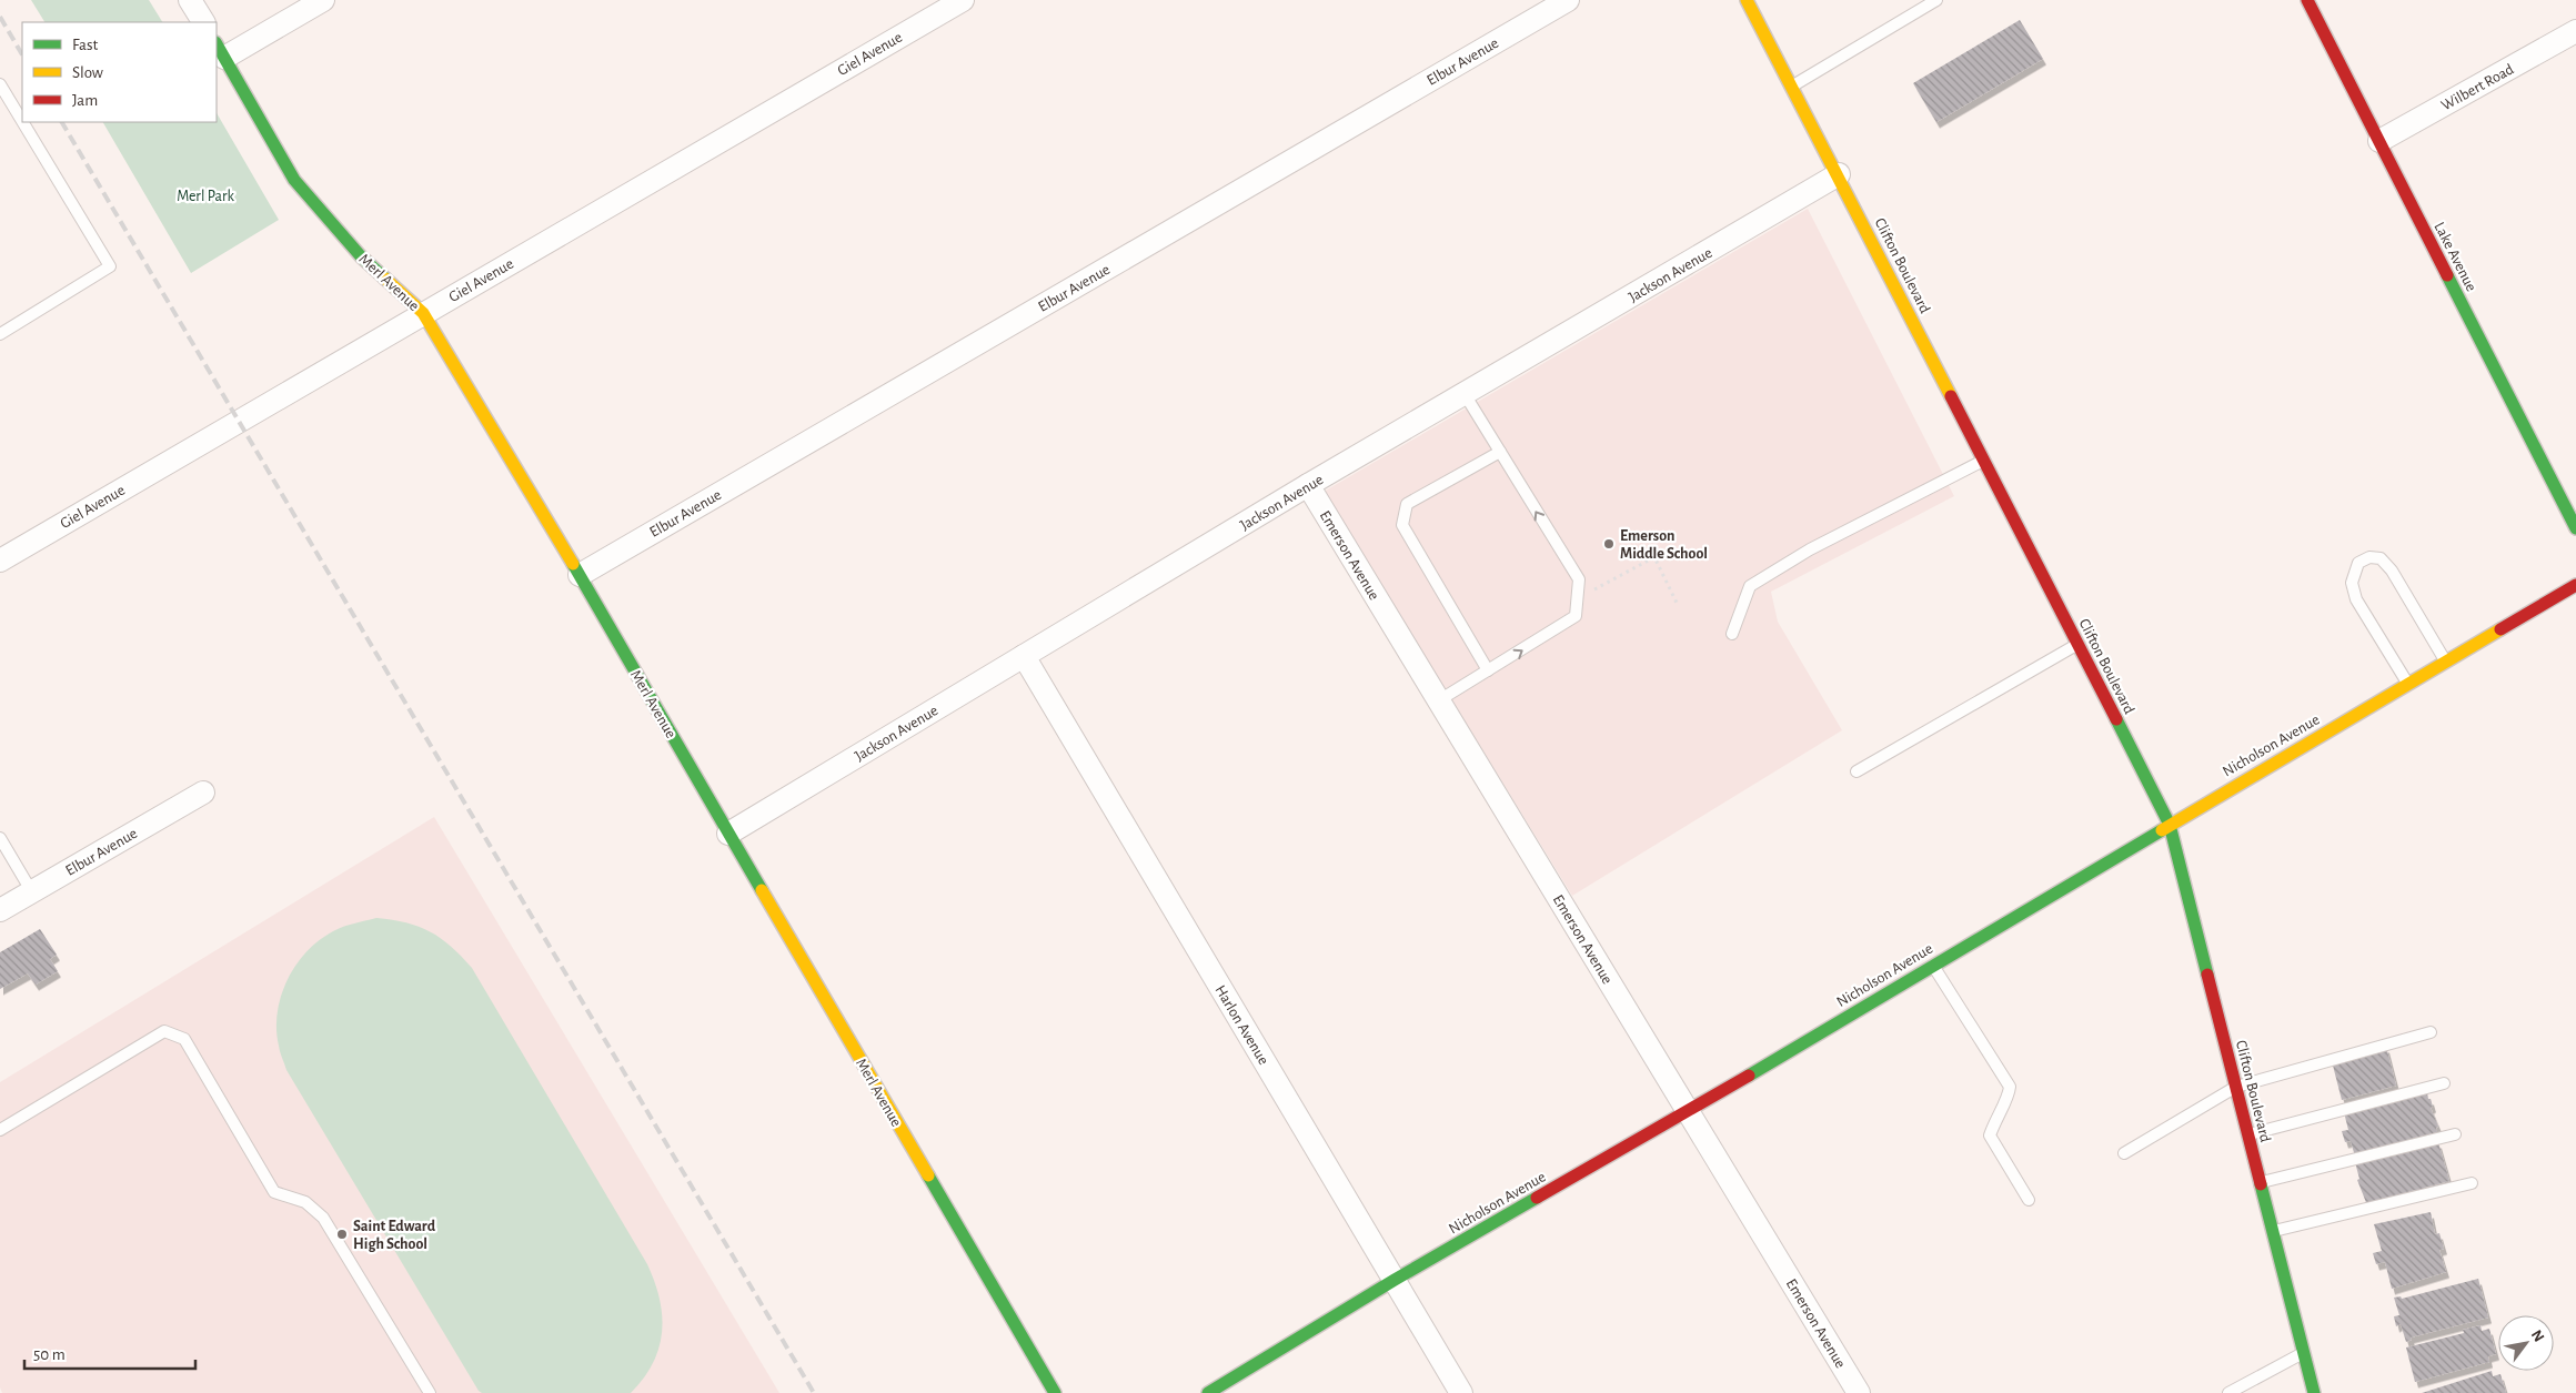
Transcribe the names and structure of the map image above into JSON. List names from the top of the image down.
{
  "streets": {
    "street": [
      "Giel Avenue",
      "Elbur Avenue",
      "Wilbert Road",
      "Lake Avenue",
      "Clifton Boulevard",
      "Jackson Avenue",
      "Merl Avenue",
      "Emerson Avenue",
      "Nicholson Avenue",
      "Harlon Avenue"
    ]
  },
  "crossings": [
    ["Giel Avenue", "Merl Avenue"],
    ["Elbur Avenue", "Merl Avenue"],
    ["Wilbert Road", "Lake Avenue"],
    ["Clifton Boulevard", "Jackson Avenue"],
    ["Clifton Boulevard", "Nicholson Avenue"],
    ["Jackson Avenue", "Merl Avenue"],
    ["Jackson Avenue", "Emerson Avenue"],
    ["Jackson Avenue", "Harlon Avenue"],
    ["Emerson Avenue", "Nicholson Avenue"],
    ["Nicholson Avenue", "Harlon Avenue"]
  ],
  "parks": ["Merl Park"],
  "places": ["Emerson Middle School", "Saint Edward High School"],
  "legend": ["Fast", "Slow", "Jam"],
  "scale_bar": "50 m",
  "north": "top right"
}
